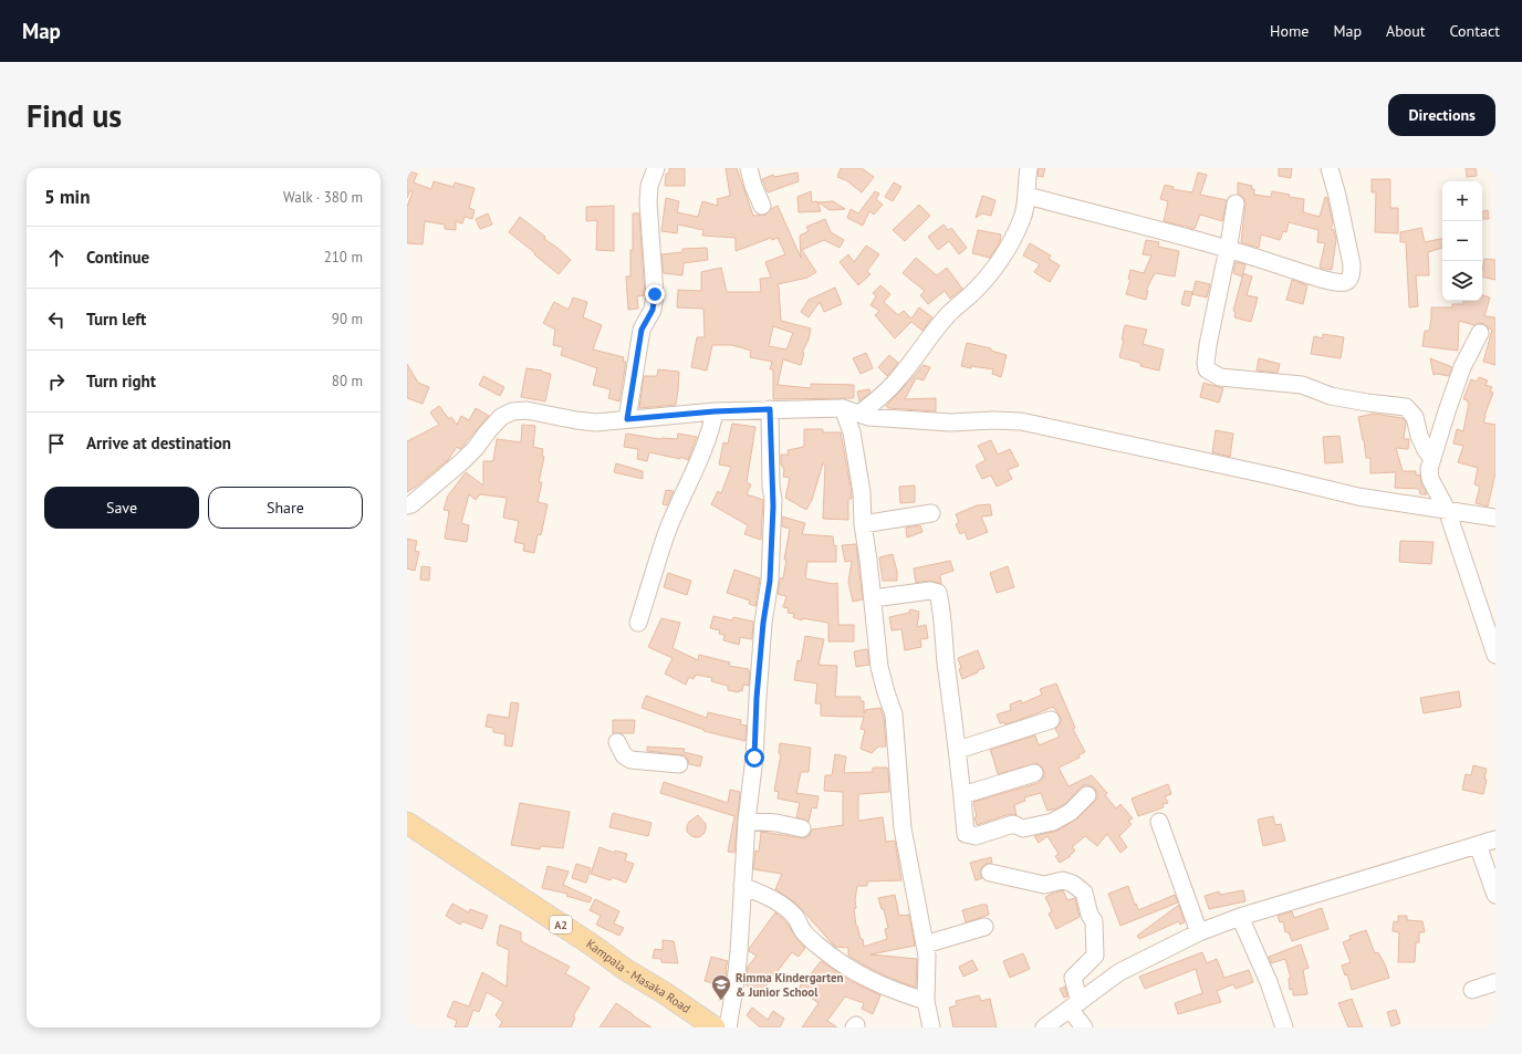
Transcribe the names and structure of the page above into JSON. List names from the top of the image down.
{
  "streets": {
    "main road": ["A2", "Kampala - Masaka Road"]
  },
  "places": {
    "school or university": ["Rimma Kindergarten & Junior School"]
  },
  "page": {
    "header": "Map",
    "nav": [
      "Home",
      "Map",
      "About",
      "Contact"
    ],
    "buttons": [
      "Directions",
      ["Save", "Share"]
    ],
    "title": "Find us",
    "heading": ["5 min", "Walk · 380 m"],
    "map_buttons": ["+", "−"],
    "list": [
      ["Continue", "210 m"],
      ["Turn left", "90 m"],
      ["Turn right", "80 m"],
      "Arrive at destination"
    ]
  }
}
